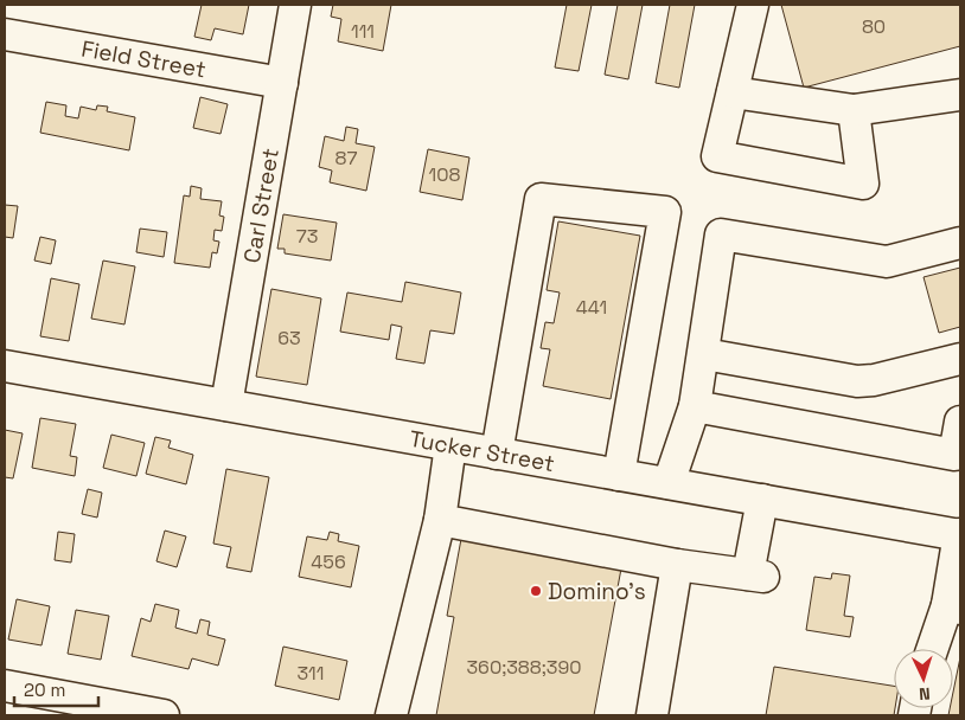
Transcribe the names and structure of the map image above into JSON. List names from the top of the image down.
{
  "streets": {
    "street": ["Field Street", "Carl Street", "Tucker Street"]
  },
  "crossings": [
    ["Field Street", "Carl Street"],
    ["Carl Street", "Tucker Street"]
  ],
  "places": ["Domino's"],
  "house_numbers": [
    "80",
    "111",
    "87",
    "108",
    "73",
    "441",
    "63",
    "456",
    "360;388;390",
    "311"
  ],
  "scale_bar": "20 m",
  "north": "bottom"
}
